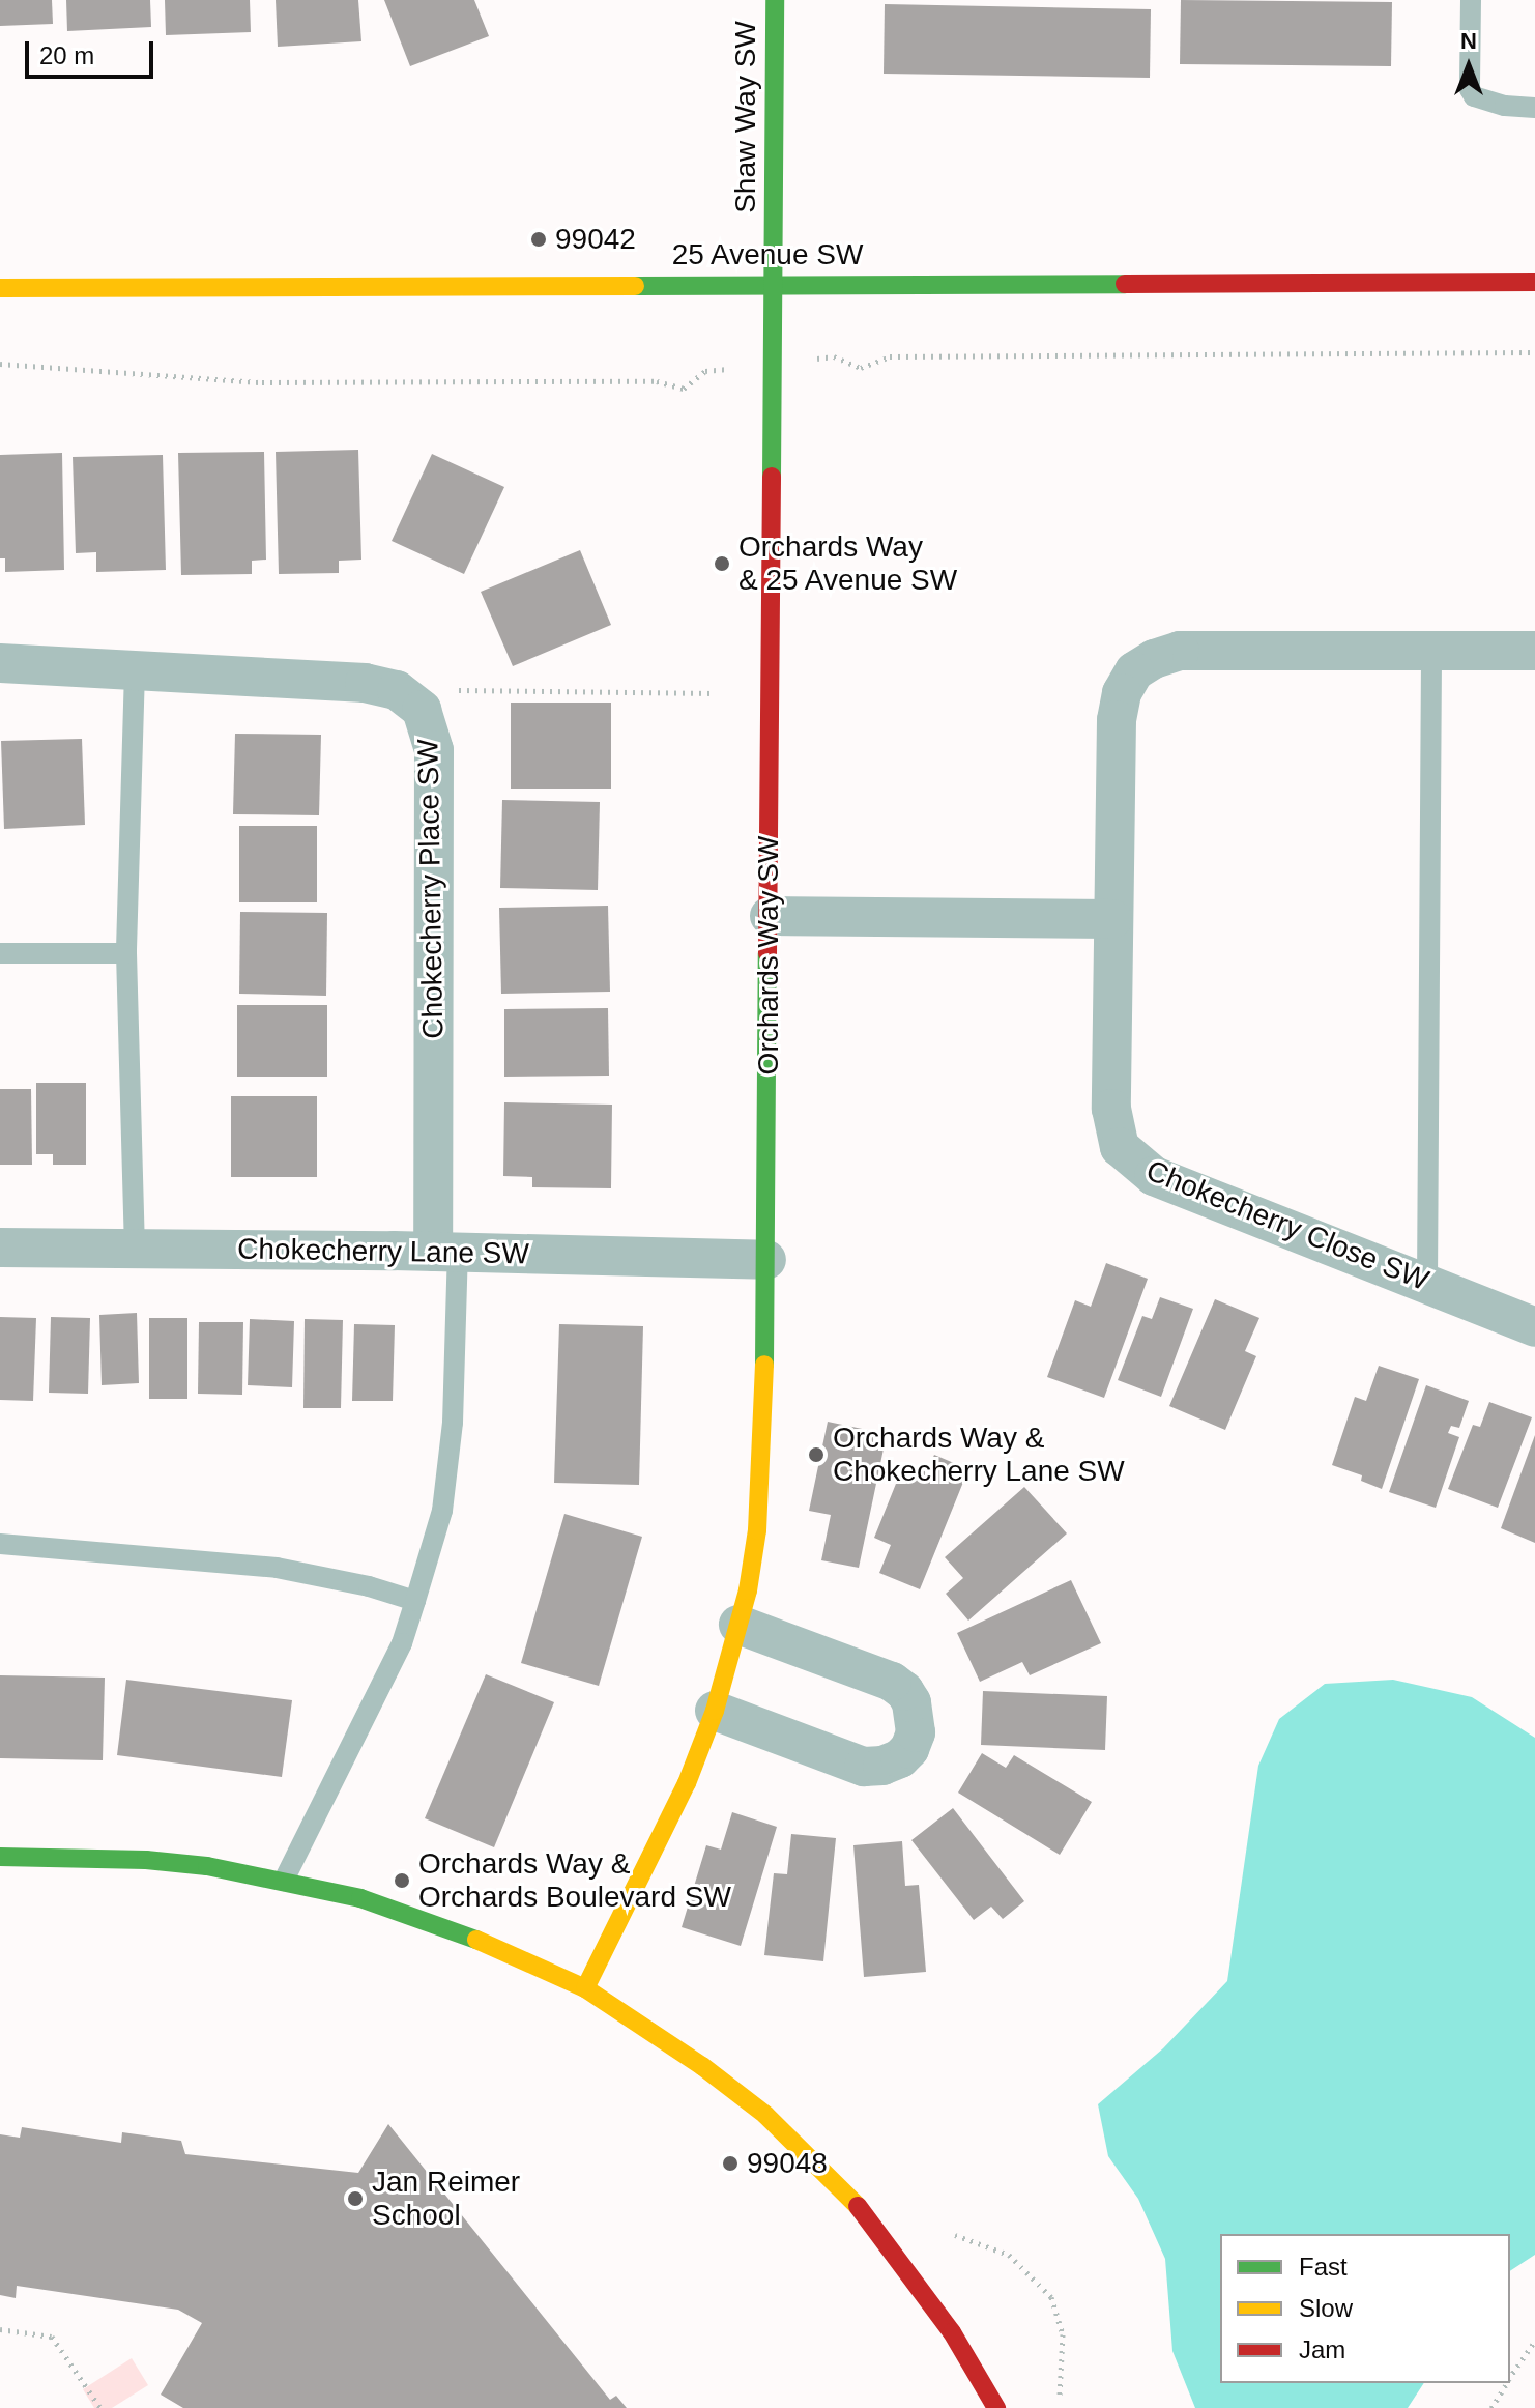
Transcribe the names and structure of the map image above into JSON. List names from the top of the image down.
{
  "streets": {
    "street": [
      "Shaw Way SW",
      "25 Avenue SW",
      "Chokecherry Place SW",
      "Orchards Way SW",
      "Chokecherry Close SW",
      "Chokecherry Lane SW"
    ]
  },
  "crossings": [
    ["Shaw Way SW", "25 Avenue SW"],
    ["Shaw Way SW", "Orchards Way SW"],
    ["25 Avenue SW", "Orchards Way SW"],
    ["Chokecherry Place SW", "Chokecherry Lane SW"],
    ["Orchards Way SW", "Chokecherry Lane SW"]
  ],
  "places": [
    "99042",
    "Orchards Way & 25 Avenue SW",
    "Orchards Way & Chokecherry Lane SW",
    "Orchards Way & Orchards Boulevard SW",
    "99048",
    "Jan Reimer School"
  ],
  "legend": ["Fast", "Slow", "Jam"],
  "scale_bar": "20 m",
  "north": "top"
}
